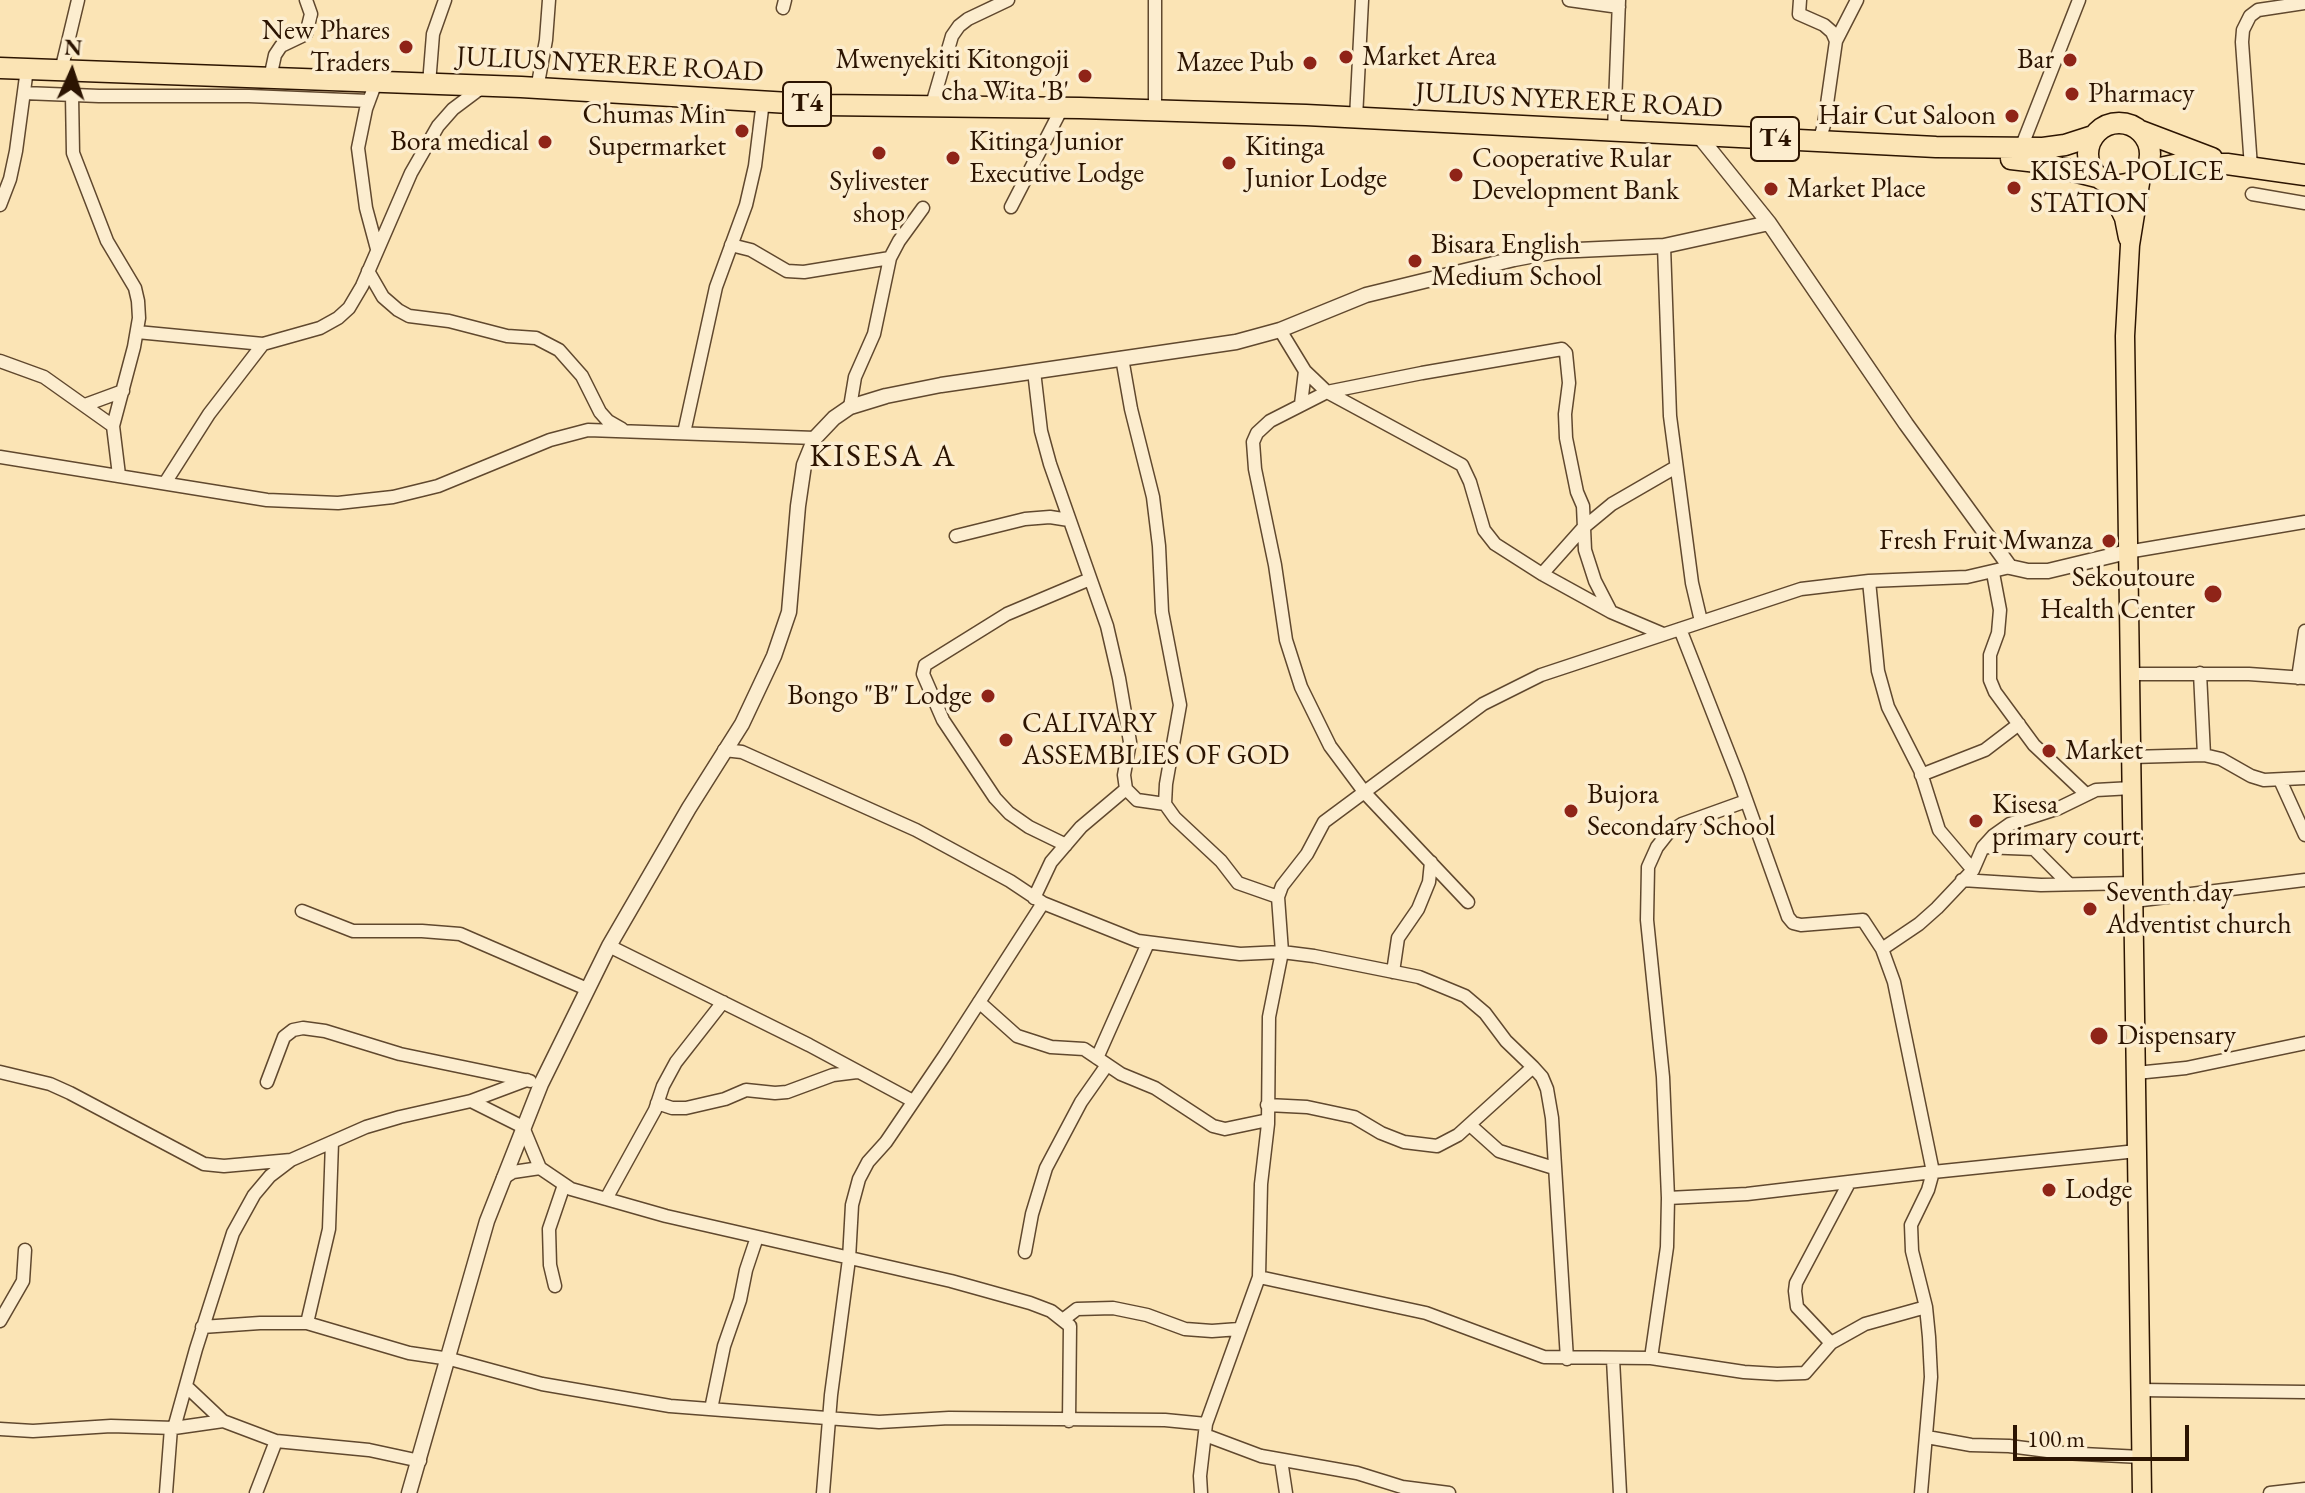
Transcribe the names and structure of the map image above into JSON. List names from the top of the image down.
{
  "streets": {
    "highway": ["JULIUS NYERERE ROAD", "T4"]
  },
  "districts": ["KISESA A"],
  "places": [
    "New Phares Traders",
    "Market Area",
    "Bar",
    "Mazee Pub",
    "Mwenyekiti Kitongoji cha Wita 'B'",
    "Pharmacy",
    "Hair Cut Saloon",
    "Chumas Min Supermarket",
    "Bora medical",
    "Sylivester shop",
    "Kitinga Junior Executive Lodge",
    "Kitinga Junior Lodge",
    "Cooperative Rular Development Bank",
    "KISESA POLICE STATION",
    "Market Place",
    "Bisara English Medium School",
    "Fresh Fruit Mwanza",
    "Sekoutoure Health Center",
    "Bongo \"B\" Lodge",
    "CALIVARY ASSEMBLIES OF GOD",
    "Market",
    "Bujora Secondary School",
    "Kisesa primary court",
    "Seventh day Adventist church",
    "Dispensary",
    "Lodge"
  ],
  "scale_bar": "100 m",
  "north": "top"
}
